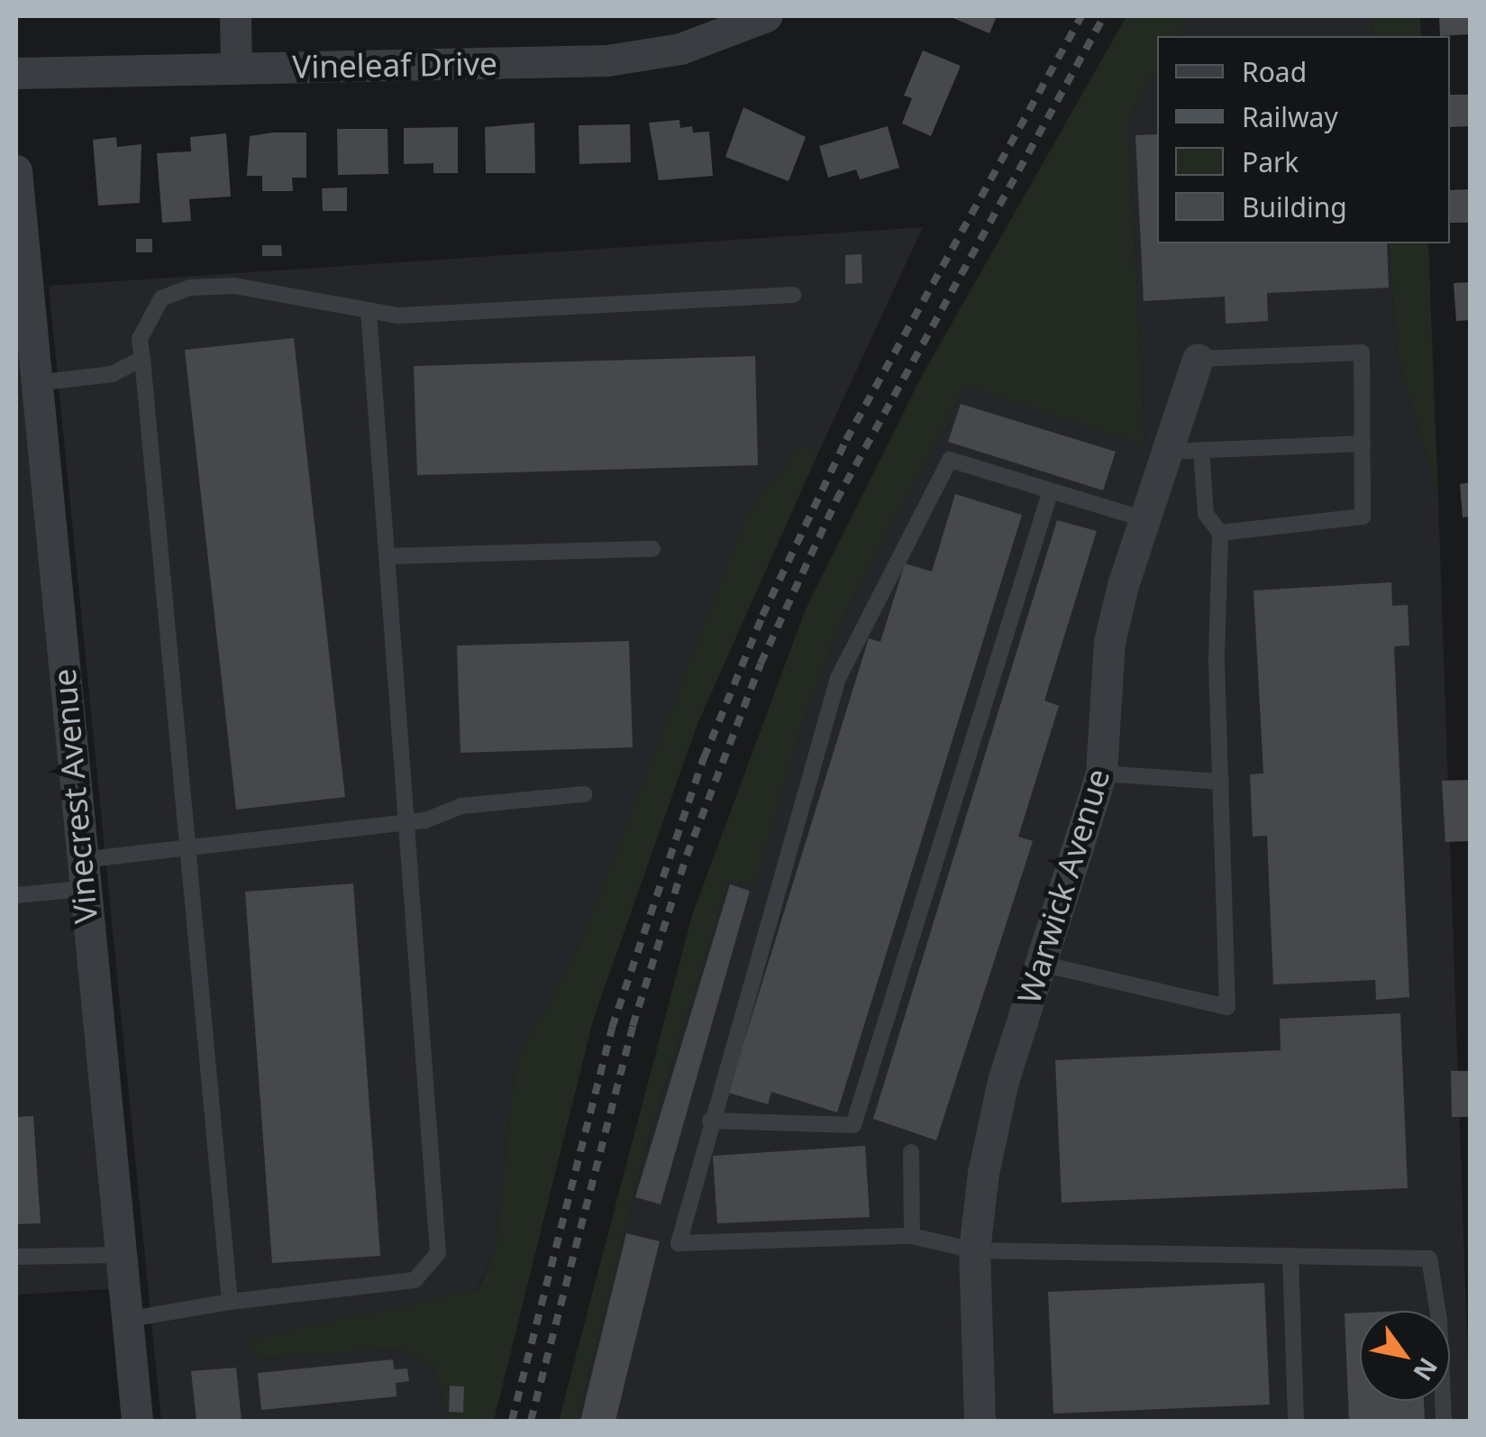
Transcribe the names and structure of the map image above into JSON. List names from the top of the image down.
{
  "streets": {
    "street": ["Vineleaf Drive", "Vinecrest Avenue", "Warwick Avenue"]
  },
  "legend": [
    "Road",
    "Railway",
    "Park",
    "Building"
  ],
  "north": "bottom right"
}
